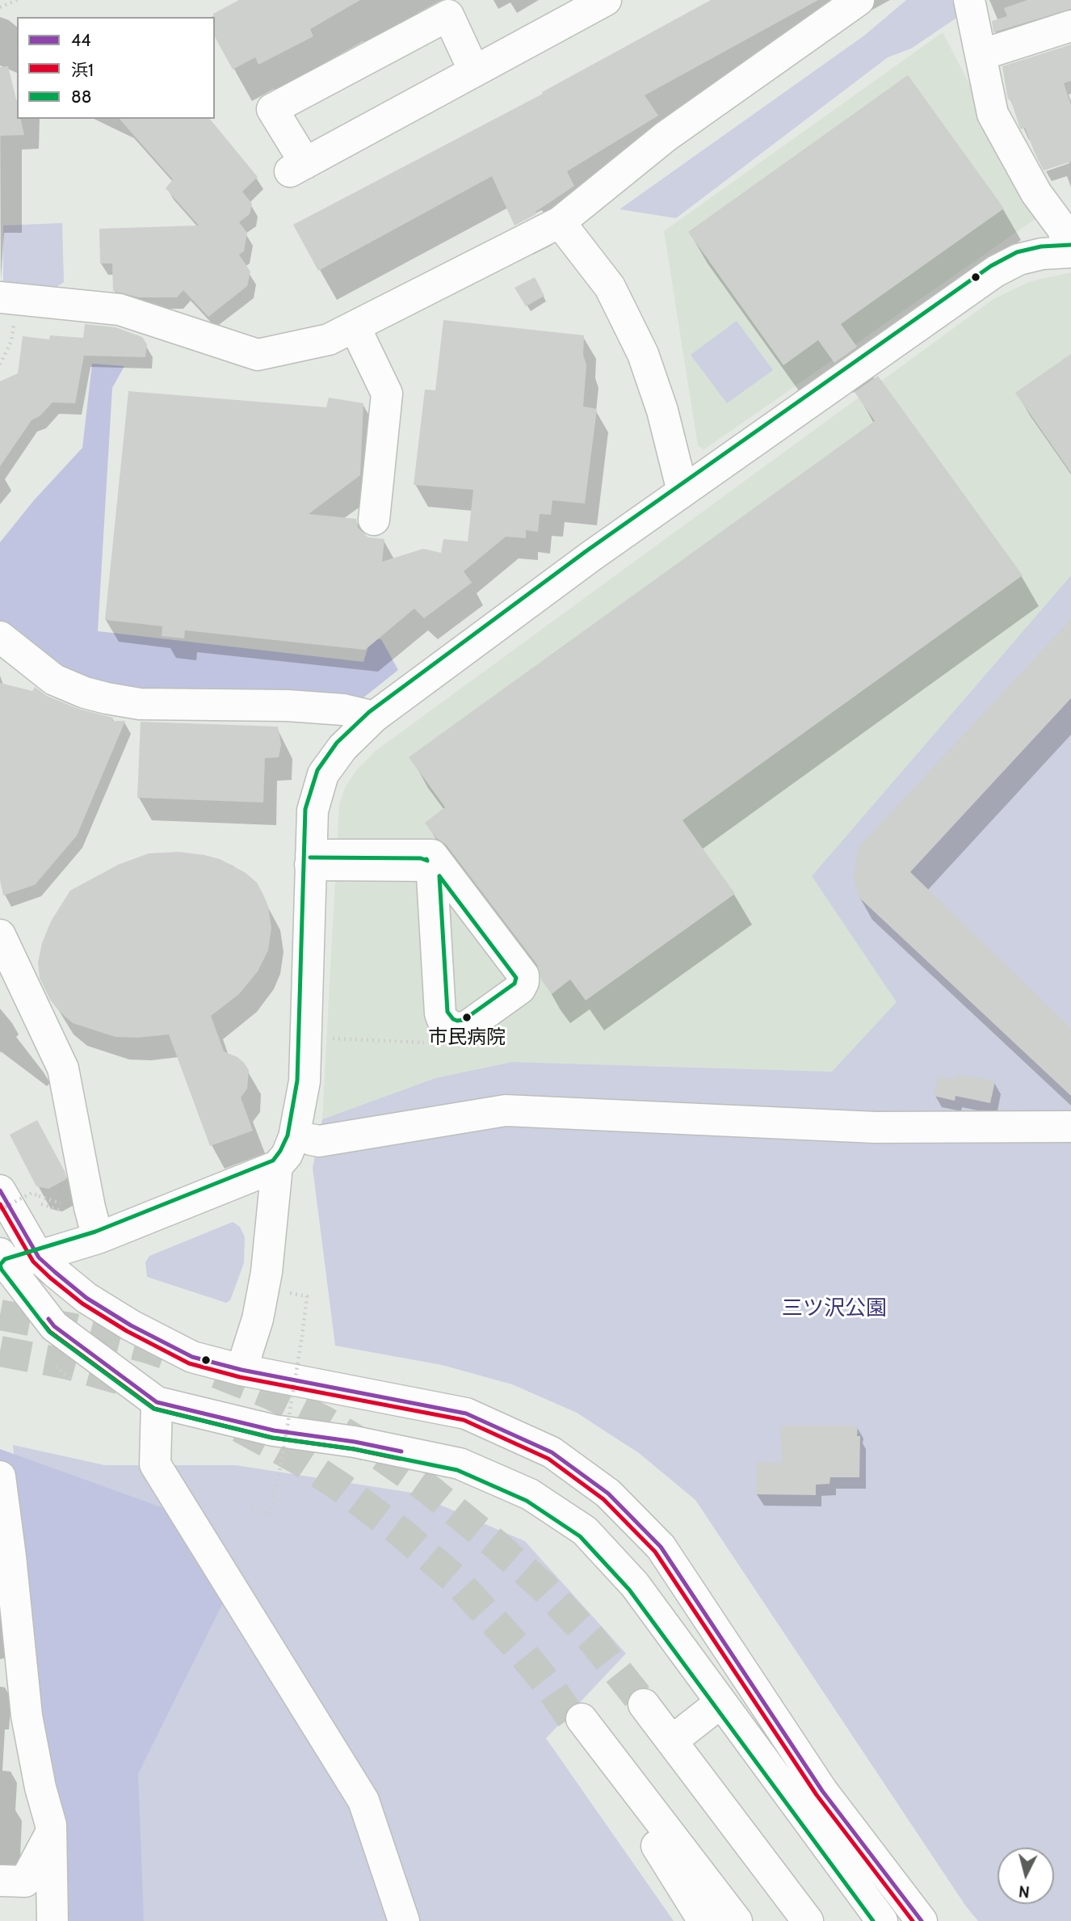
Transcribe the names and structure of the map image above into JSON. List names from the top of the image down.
{
  "parks": ["三ツ沢公園"],
  "places": ["市民病院"],
  "lines": ["transit line 88", "transit line 44", "transit line 浜1"],
  "legend": ["44", "浜1", "88"],
  "north": "bottom"
}
